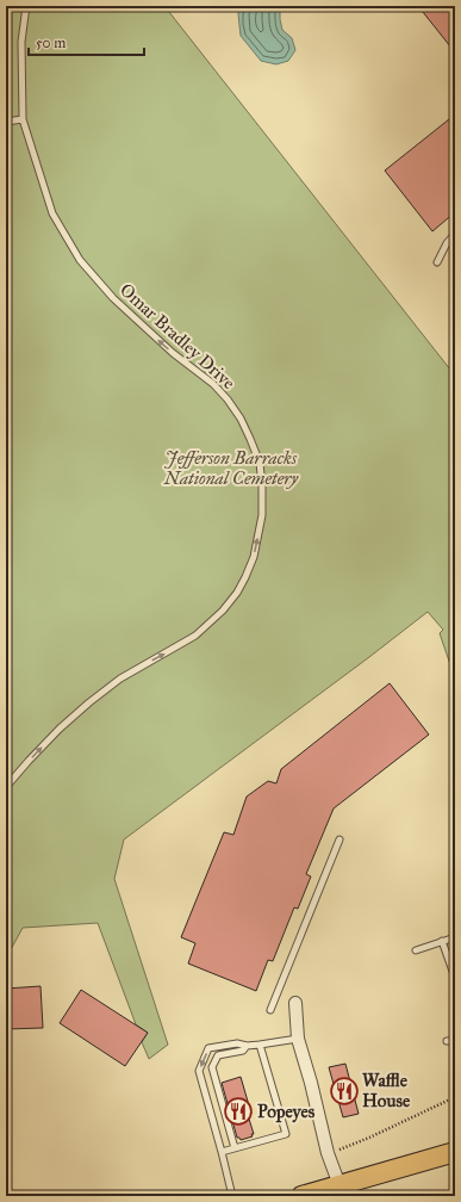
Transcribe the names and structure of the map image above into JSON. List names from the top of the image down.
{
  "streets": {
    "lane": ["Omar Bradley Drive"]
  },
  "parks": ["Jefferson Barracks National Cemetery"],
  "places": {
    "restaurant": ["Waffle House", "Popeyes"]
  },
  "scale_bar": "50 m"
}
